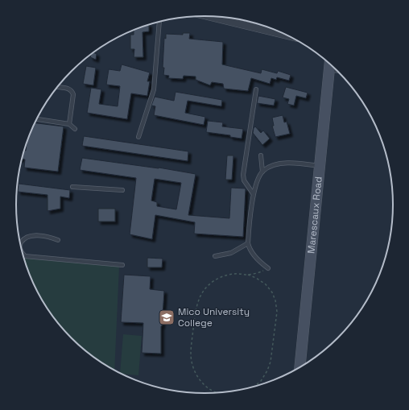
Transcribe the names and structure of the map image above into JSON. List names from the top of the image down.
{
  "streets": {
    "main road": ["Marescaux Road"]
  },
  "places": {
    "school or university": ["Mico University College"]
  }
}
